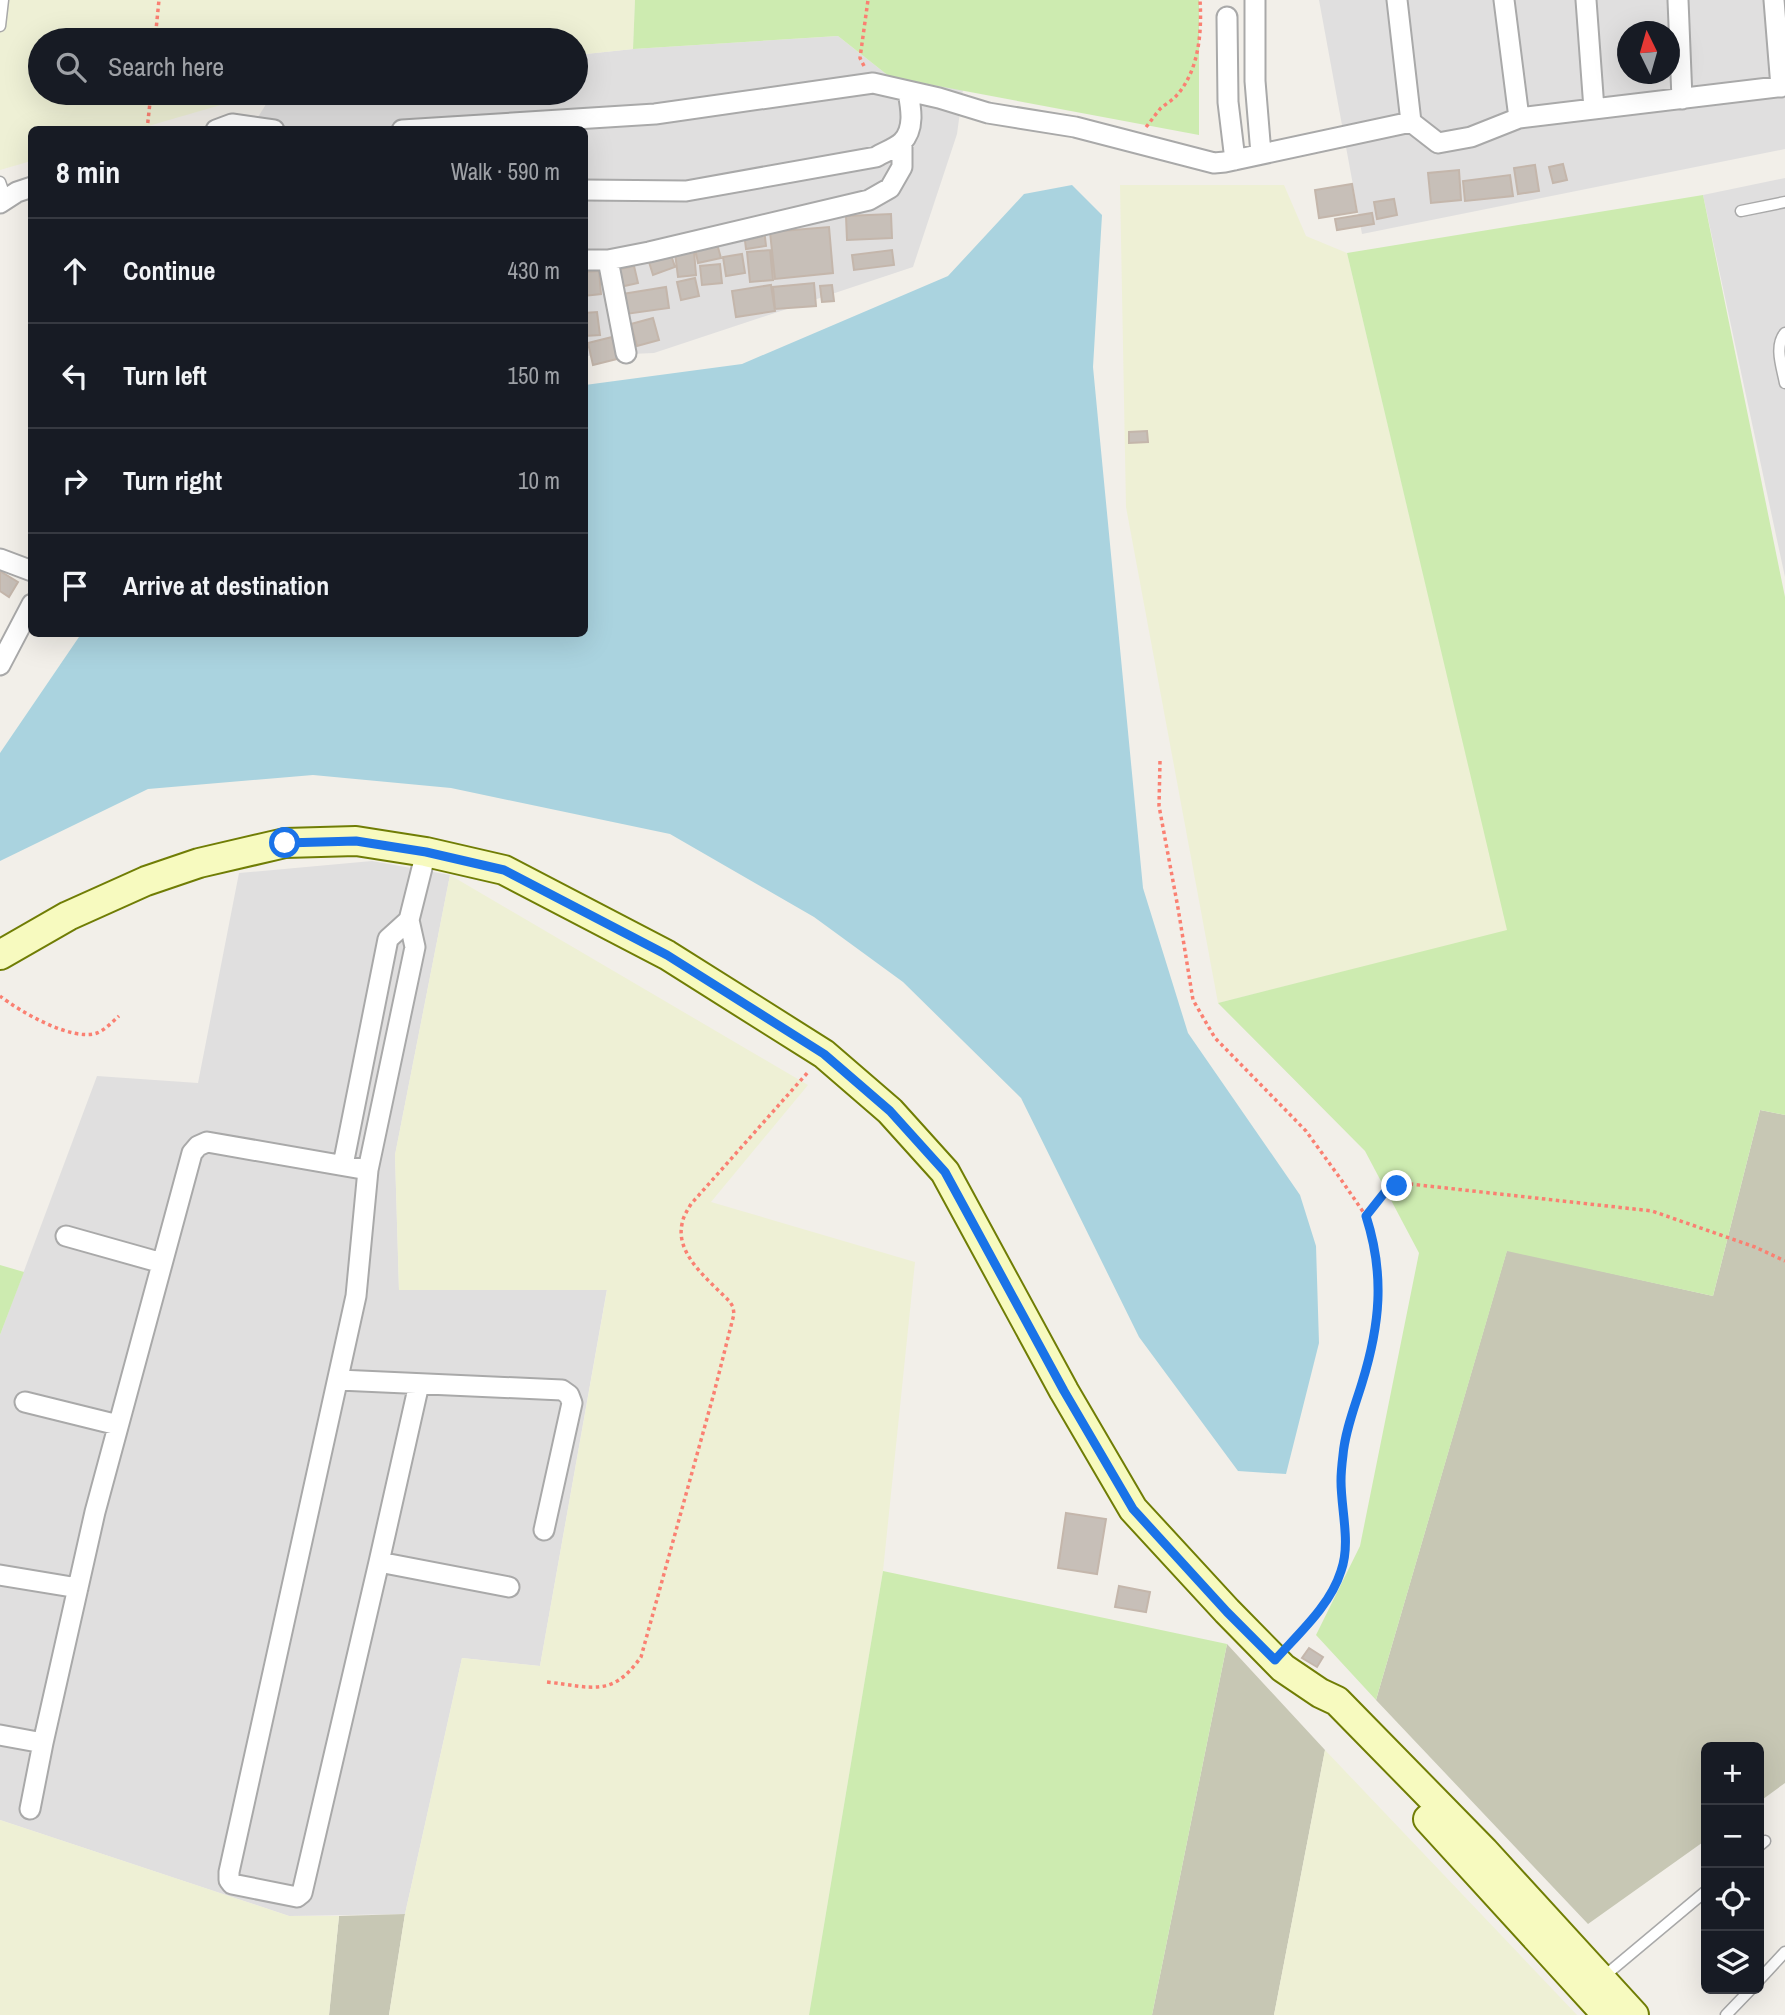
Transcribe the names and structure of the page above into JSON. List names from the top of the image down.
{
  "north": "top",
  "page": {
    "search": "Search here",
    "heading": ["8 min", "Walk · 590 m"],
    "list": [
      ["Continue", "430 m"],
      ["Turn left", "150 m"],
      ["Turn right", "10 m"],
      "Arrive at destination"
    ],
    "map_buttons": ["+", "−"]
  }
}
